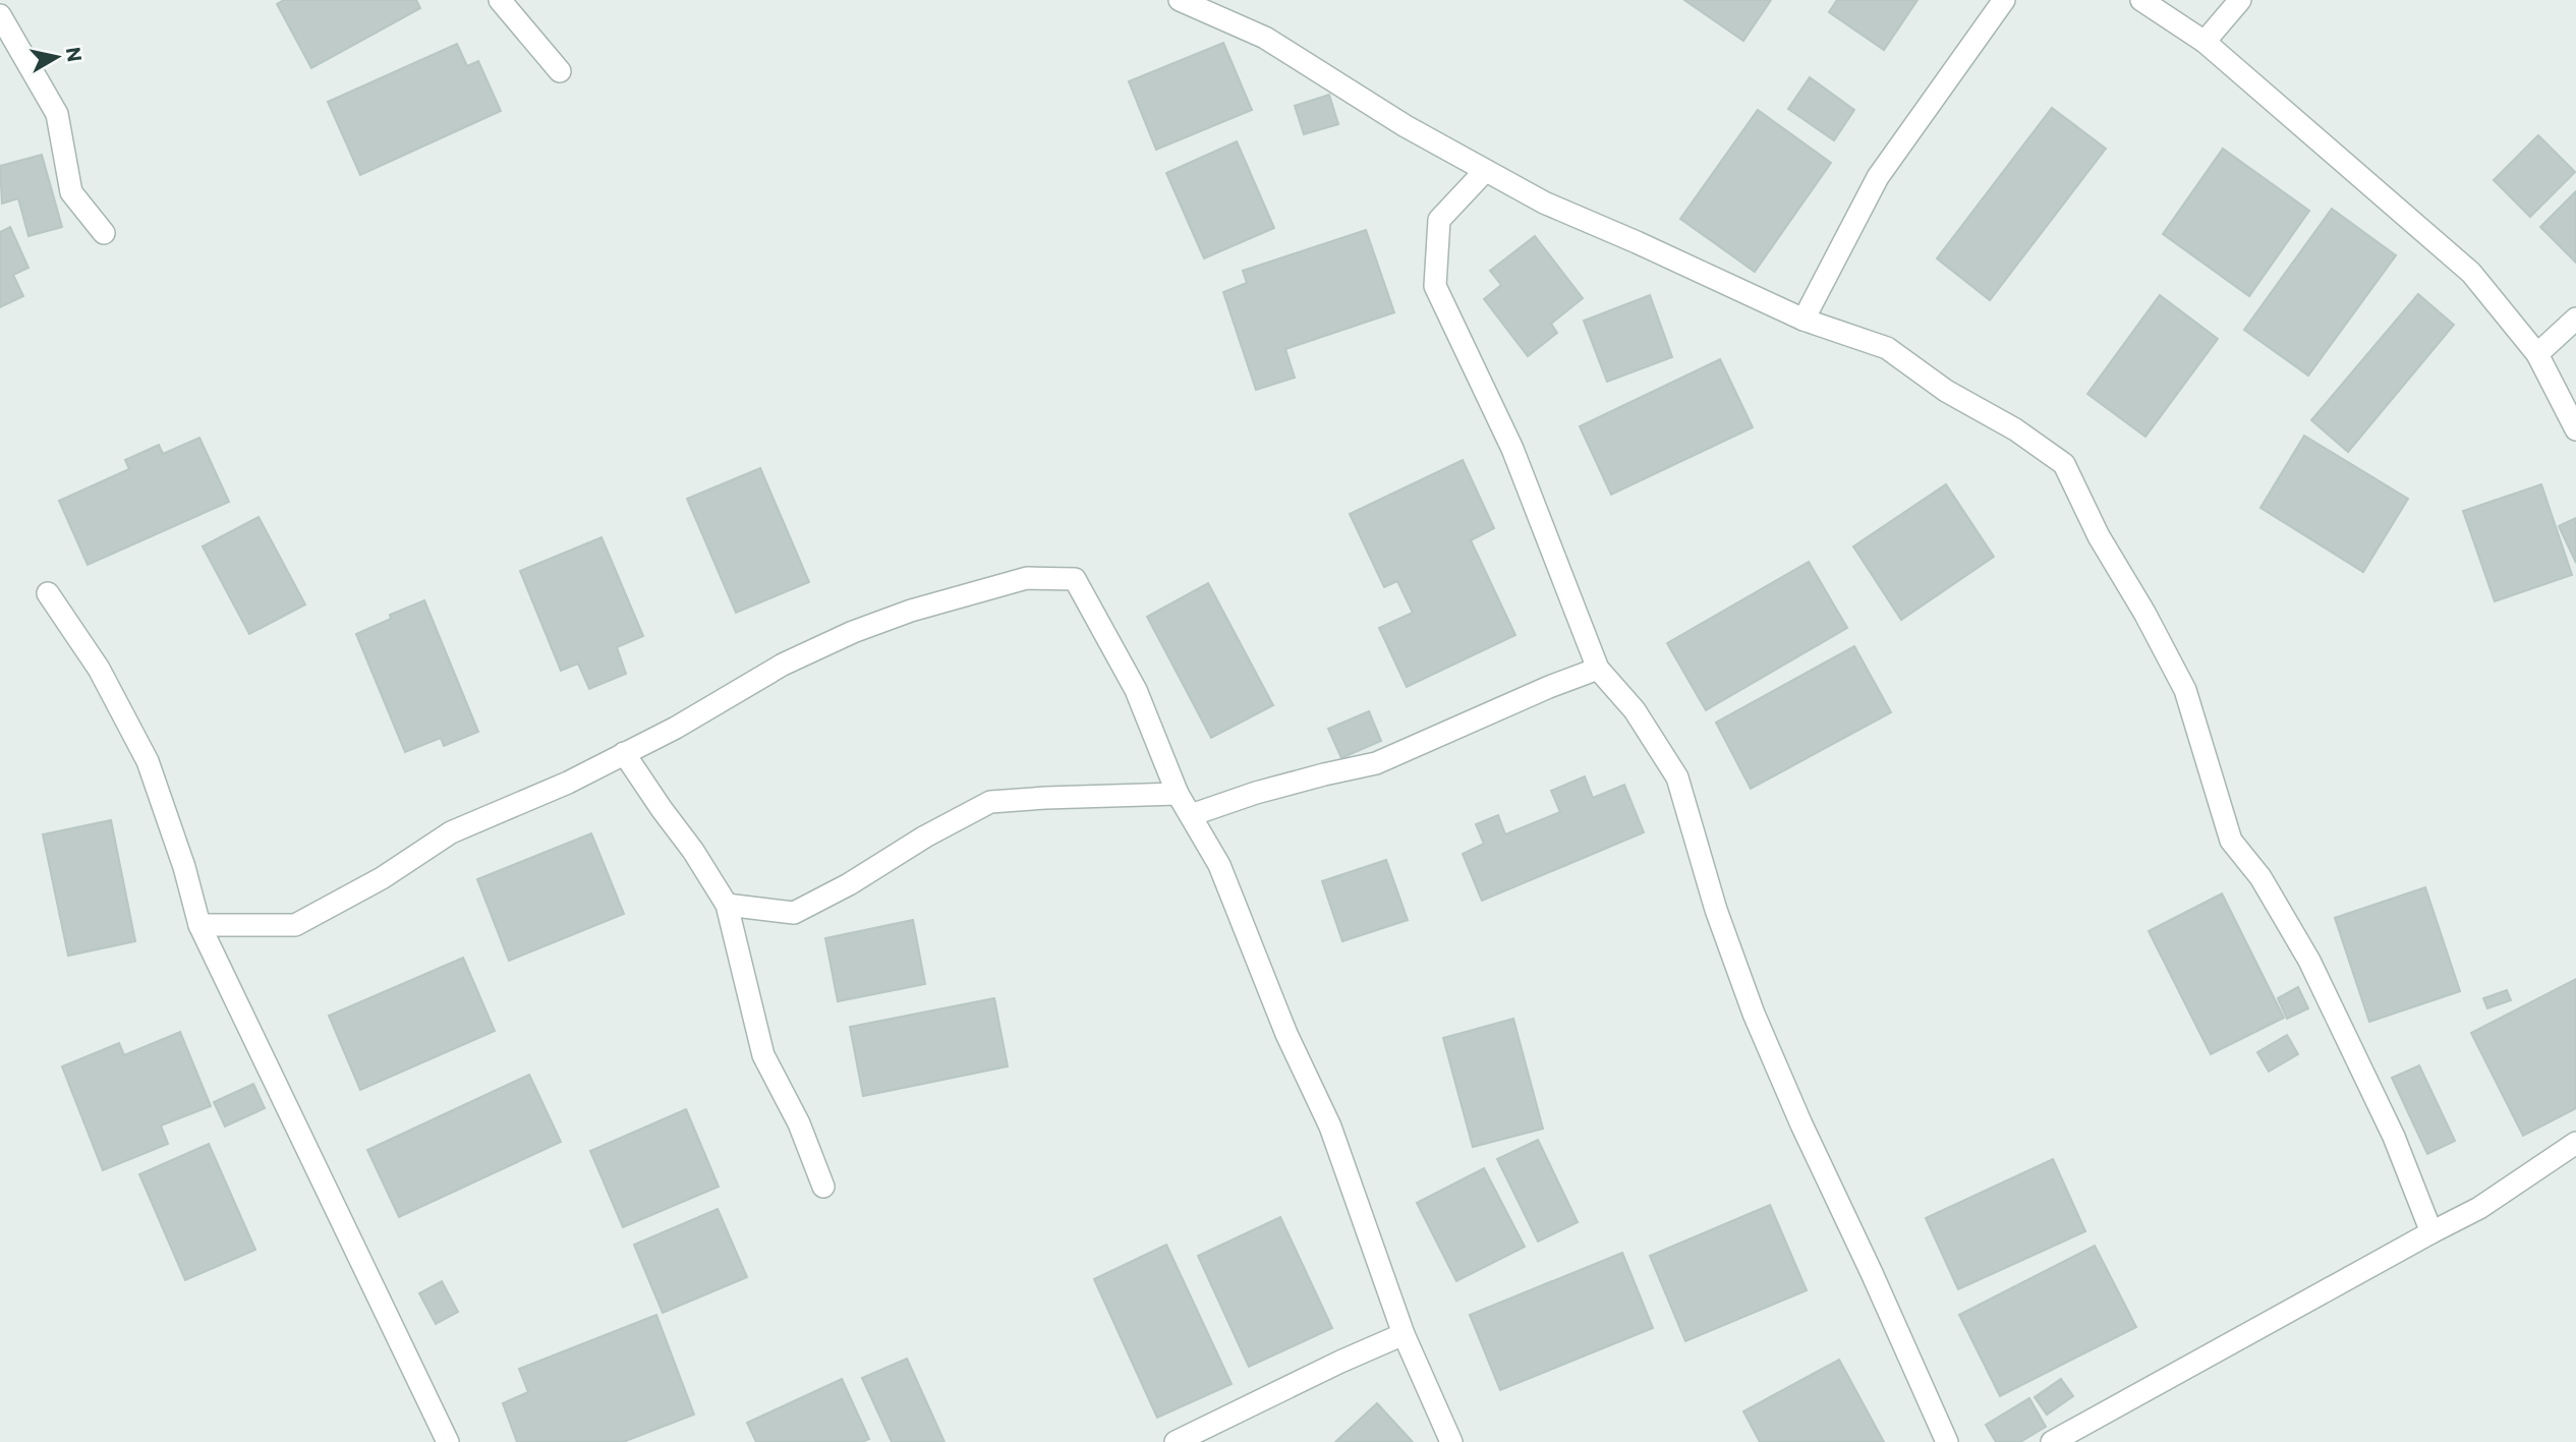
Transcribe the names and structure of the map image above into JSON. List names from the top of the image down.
{
  "north": "right"
}
